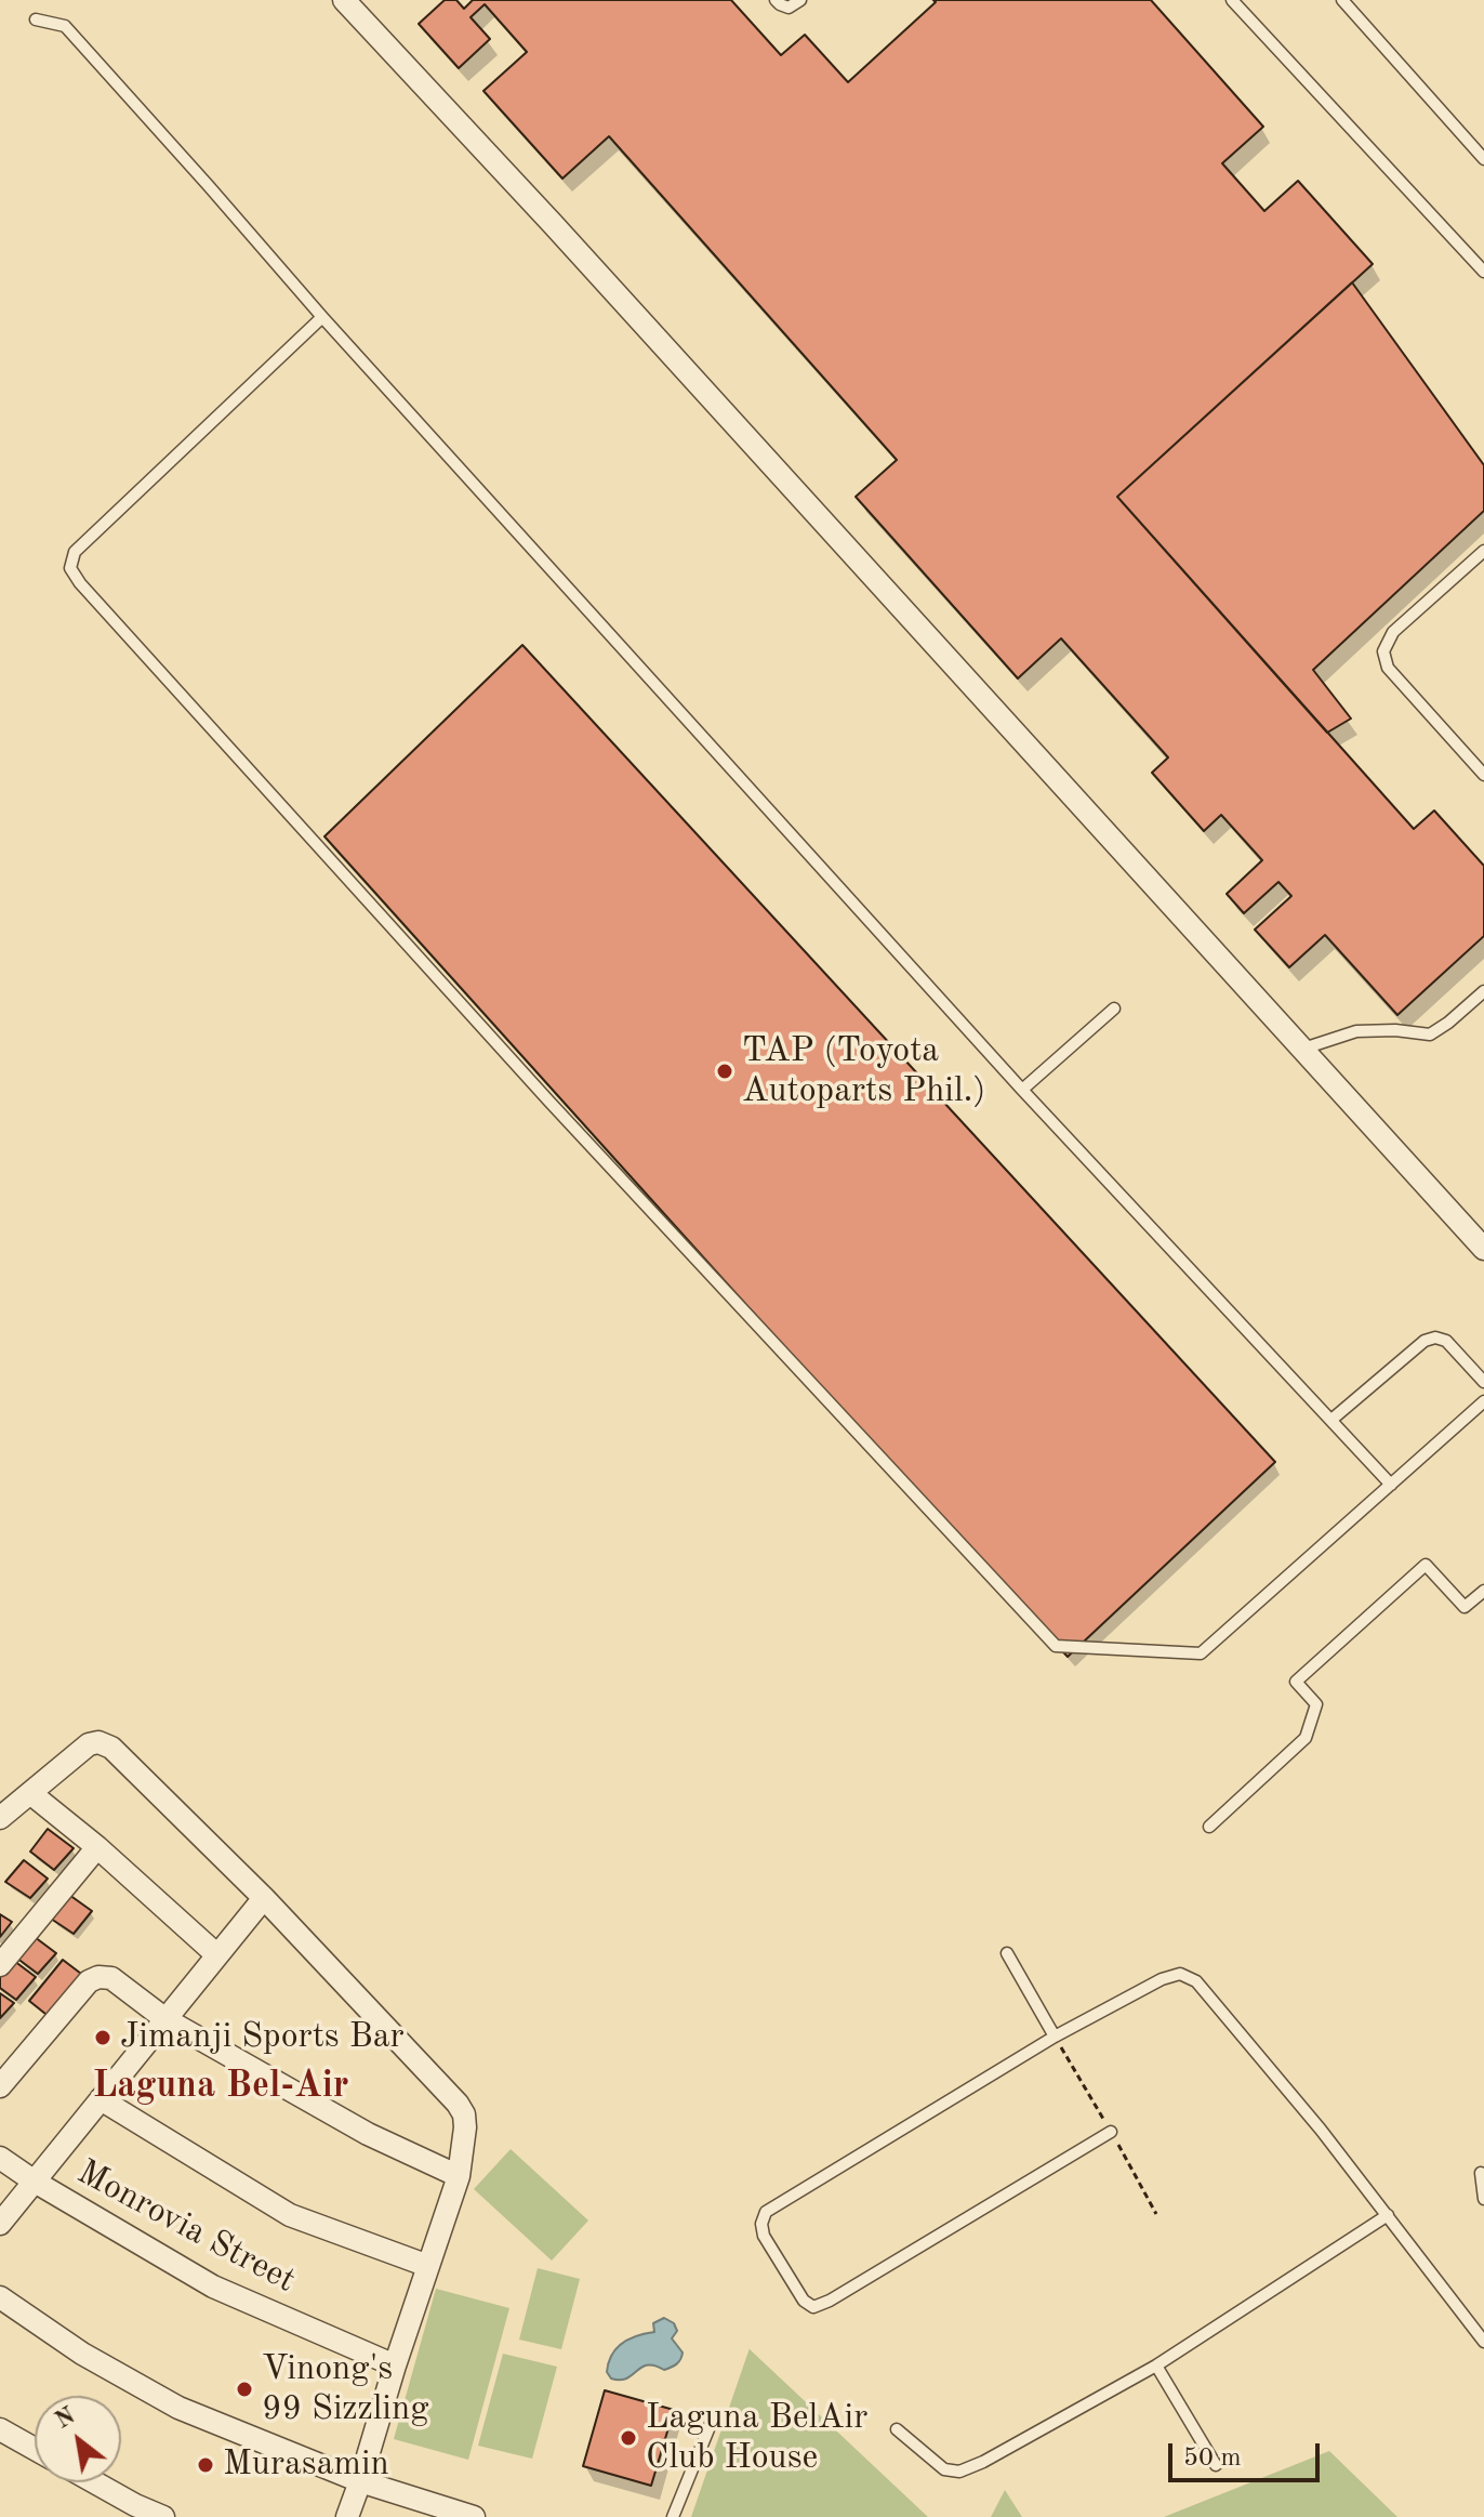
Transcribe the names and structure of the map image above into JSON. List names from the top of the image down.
{
  "streets": {
    "street": ["Monrovia Street"]
  },
  "districts": ["Laguna Bel-Air"],
  "places": [
    "TAP (Toyota Autoparts Phil.)",
    "Jimanji Sports Bar",
    "Vinong's 99 Sizzling",
    "Laguna BelAir Club House",
    "Murasamin"
  ],
  "scale_bar": "50 m",
  "north": "top left"
}
